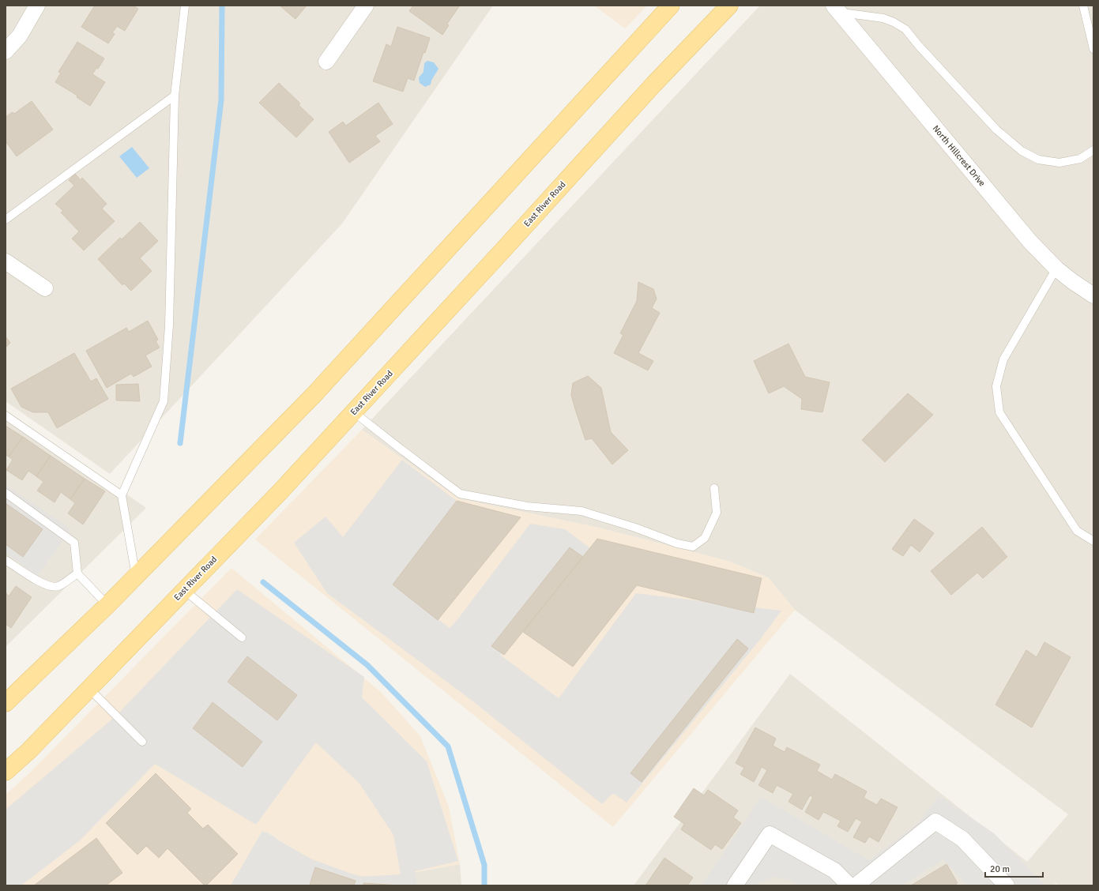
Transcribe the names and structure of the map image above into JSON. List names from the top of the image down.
{
  "streets": {
    "main road": ["East River Road"],
    "street": ["North Hillcrest Drive"]
  },
  "scale_bar": "20 m"
}
